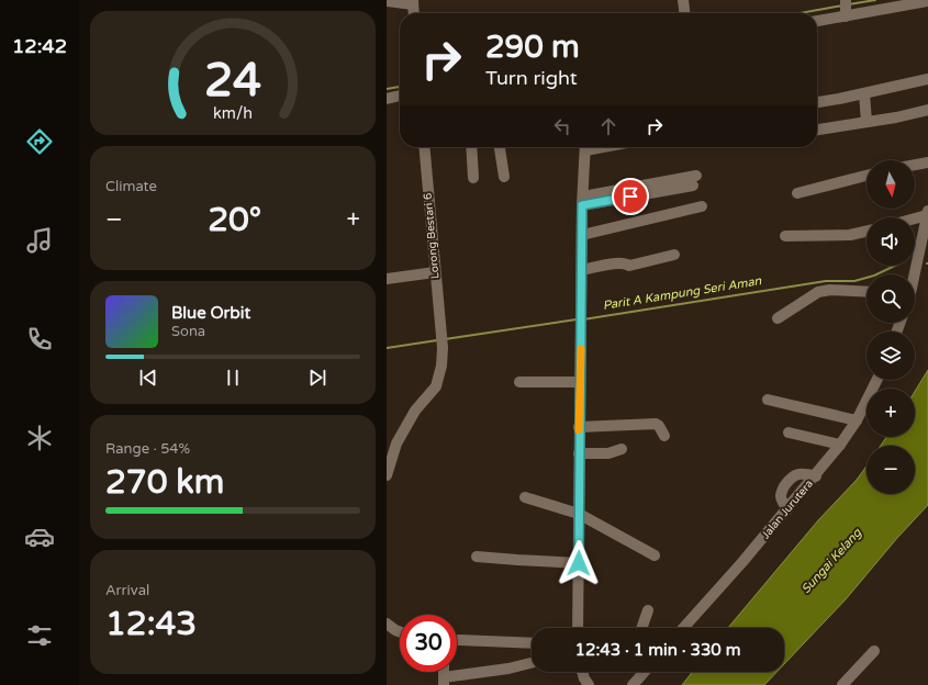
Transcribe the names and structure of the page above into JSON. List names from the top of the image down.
{
  "streets": {
    "street": ["Lorong Bestari 6", "Jalan Jurutera"]
  },
  "water": ["Parit A Kampung Seri Aman", "Sungai Kelang"],
  "north": "bottom",
  "page": {
    "tabs": "12:42",
    "turn": ["290 m", "Turn right"],
    "tile": [
      "Climate",
      ["Range · 54%", "270 km"],
      ["Arrival", "12:43"]
    ],
    "map_buttons": ["+", "−"],
    "heat": ["−", "20°", "+"],
    "song": ["Blue Orbit", "Sona"],
    "limit": "30",
    "trip": "12:43 · 1 min · 330 m",
    "gauge": ["24", "km/h"]
  }
}
